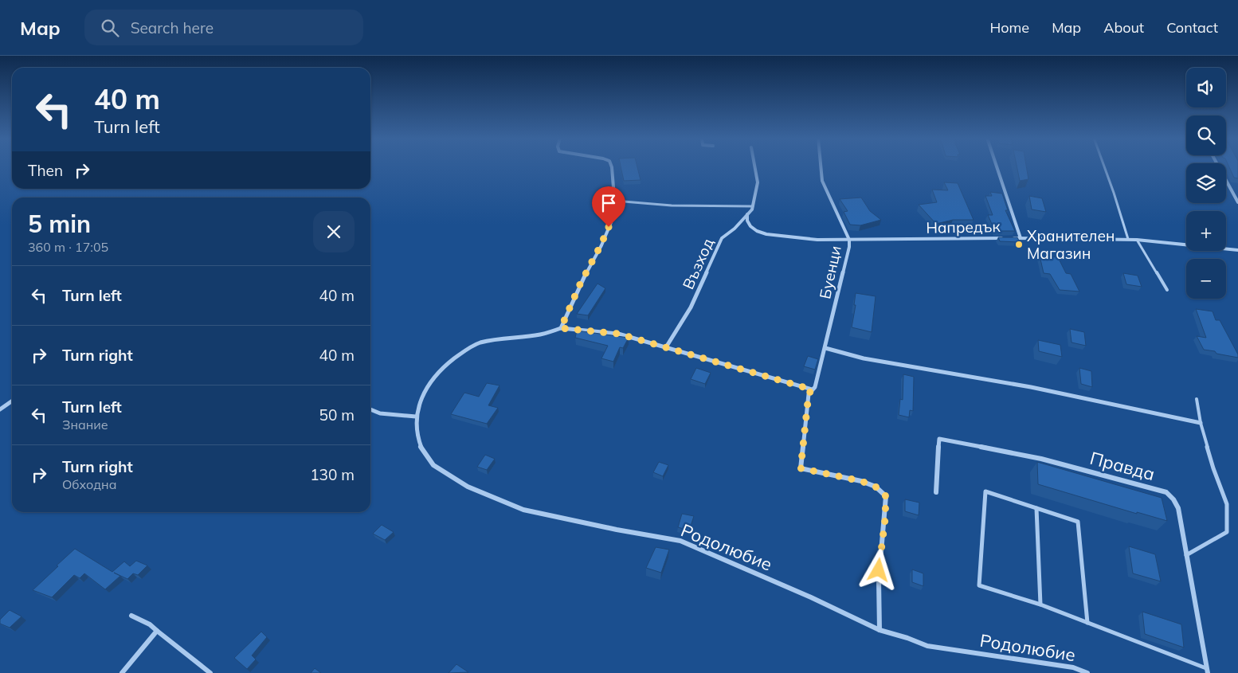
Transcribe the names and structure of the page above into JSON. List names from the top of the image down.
{
  "streets": {
    "street": [
      "Напредък",
      "Възход",
      "Буенци",
      "Правда",
      "Родолюбие"
    ]
  },
  "crossings": [
    ["Напредък", "Възход"],
    ["Напредък", "Буенци"],
    ["Буенци", "Родолюбие"]
  ],
  "places": ["Хранителен Магазин"],
  "page": {
    "header": "Map",
    "search": "Search here",
    "nav": [
      "Home",
      "Map",
      "About",
      "Contact"
    ],
    "map_buttons": ["+", "−"],
    "turn": ["40 m", "Turn left"],
    "then": "Then",
    "heading": ["5 min", "360 m · 17:05"],
    "list": [
      {
        "name": "Turn left",
        "value": "40 m"
      },
      {
        "name": "Turn right",
        "value": "40 m"
      },
      {
        "name": "Turn left",
        "note": "Знание",
        "value": "50 m"
      },
      {
        "name": "Turn right",
        "note": "Обходна",
        "value": "130 m"
      }
    ]
  }
}
